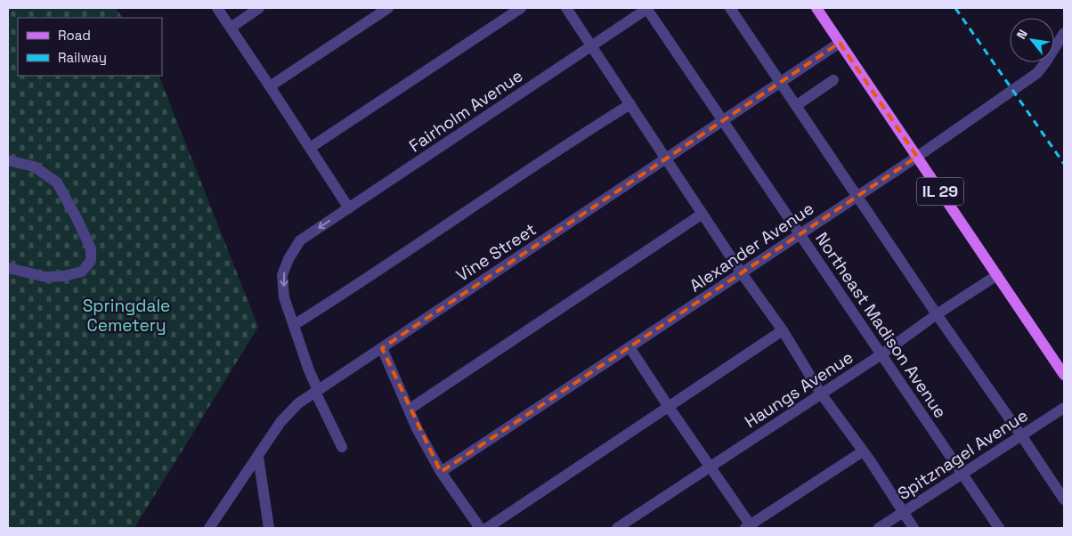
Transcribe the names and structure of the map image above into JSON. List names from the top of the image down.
{
  "streets": {
    "main road": ["IL 29"],
    "street": [
      "Fairholm Avenue",
      "Alexander Avenue",
      "Vine Street",
      "Northeast Madison Avenue",
      "Haungs Avenue",
      "Spitznagel Avenue"
    ]
  },
  "crossings": [
    ["Fairholm Avenue", "Northeast Madison Avenue"],
    ["IL 29", "Alexander Avenue"],
    ["IL 29", "Vine Street"],
    ["IL 29", "Haungs Avenue"],
    ["Alexander Avenue", "Northeast Madison Avenue"],
    ["Vine Street", "Northeast Madison Avenue"],
    ["Northeast Madison Avenue", "Haungs Avenue"],
    ["Northeast Madison Avenue", "Spitznagel Avenue"]
  ],
  "parks": ["Springdale Cemetery"],
  "legend": ["Road", "Railway"],
  "north": "top left"
}
